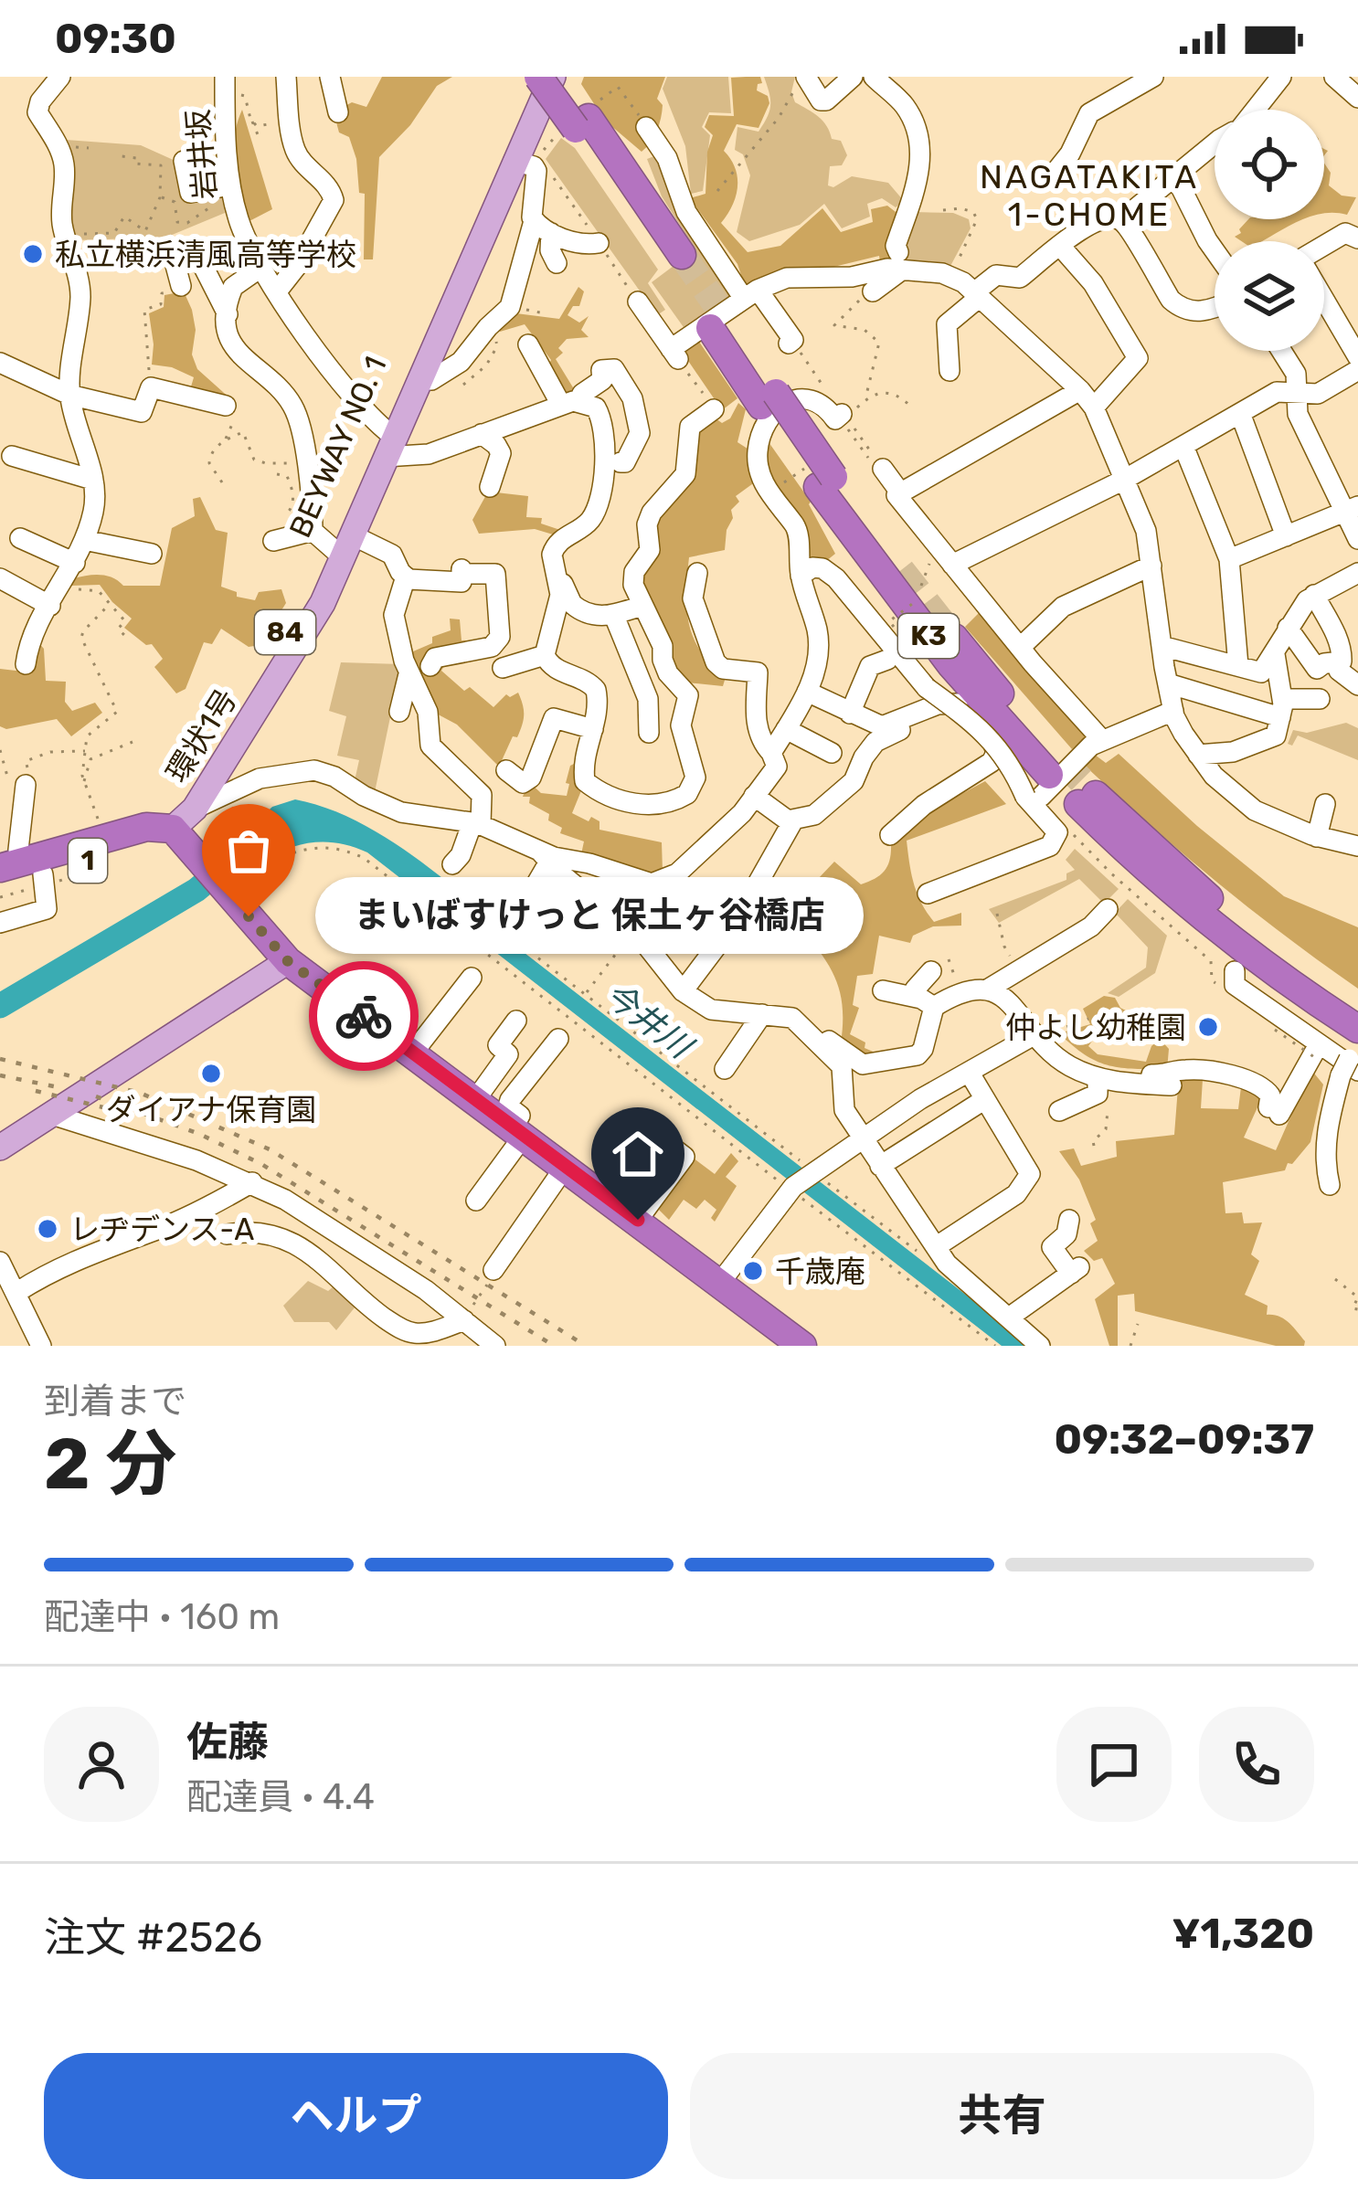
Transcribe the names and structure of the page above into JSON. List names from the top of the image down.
{
  "streets": {
    "highway": ["K3", "1"],
    "main road": ["BEYWAY NO. 1", "84", "環状1号"],
    "street": ["岩井坂"]
  },
  "crossings": [
    ["岩井坂", "BEYWAY NO. 1"],
    ["岩井坂", "環状1号"],
    ["BEYWAY NO. 1", "環状1号"],
    ["BEYWAY NO. 1", "1"],
    ["環状1号", "1"]
  ],
  "districts": ["NAGATAKITA 1-CHOME"],
  "water": ["今井川"],
  "places": [
    "私立横浜清風高等学校",
    "まいばすけっと 保土ヶ谷橋店",
    "仲よし幼稚園",
    "ダイアナ保育園",
    "レヂデンス-A",
    "千歳庵"
  ],
  "page": {
    "status": "09:30",
    "bubble": "まいばすけっと 保土ヶ谷橋店",
    "heading": ["2 分", "到着まで", "09:32–09:37"],
    "panel": [
      "佐藤",
      "配達員 · 4.4",
      "注文 #2526",
      "¥1,320"
    ],
    "bar": "配達中 · 160 m",
    "buttons": ["ヘルプ", "共有"]
  }
}
